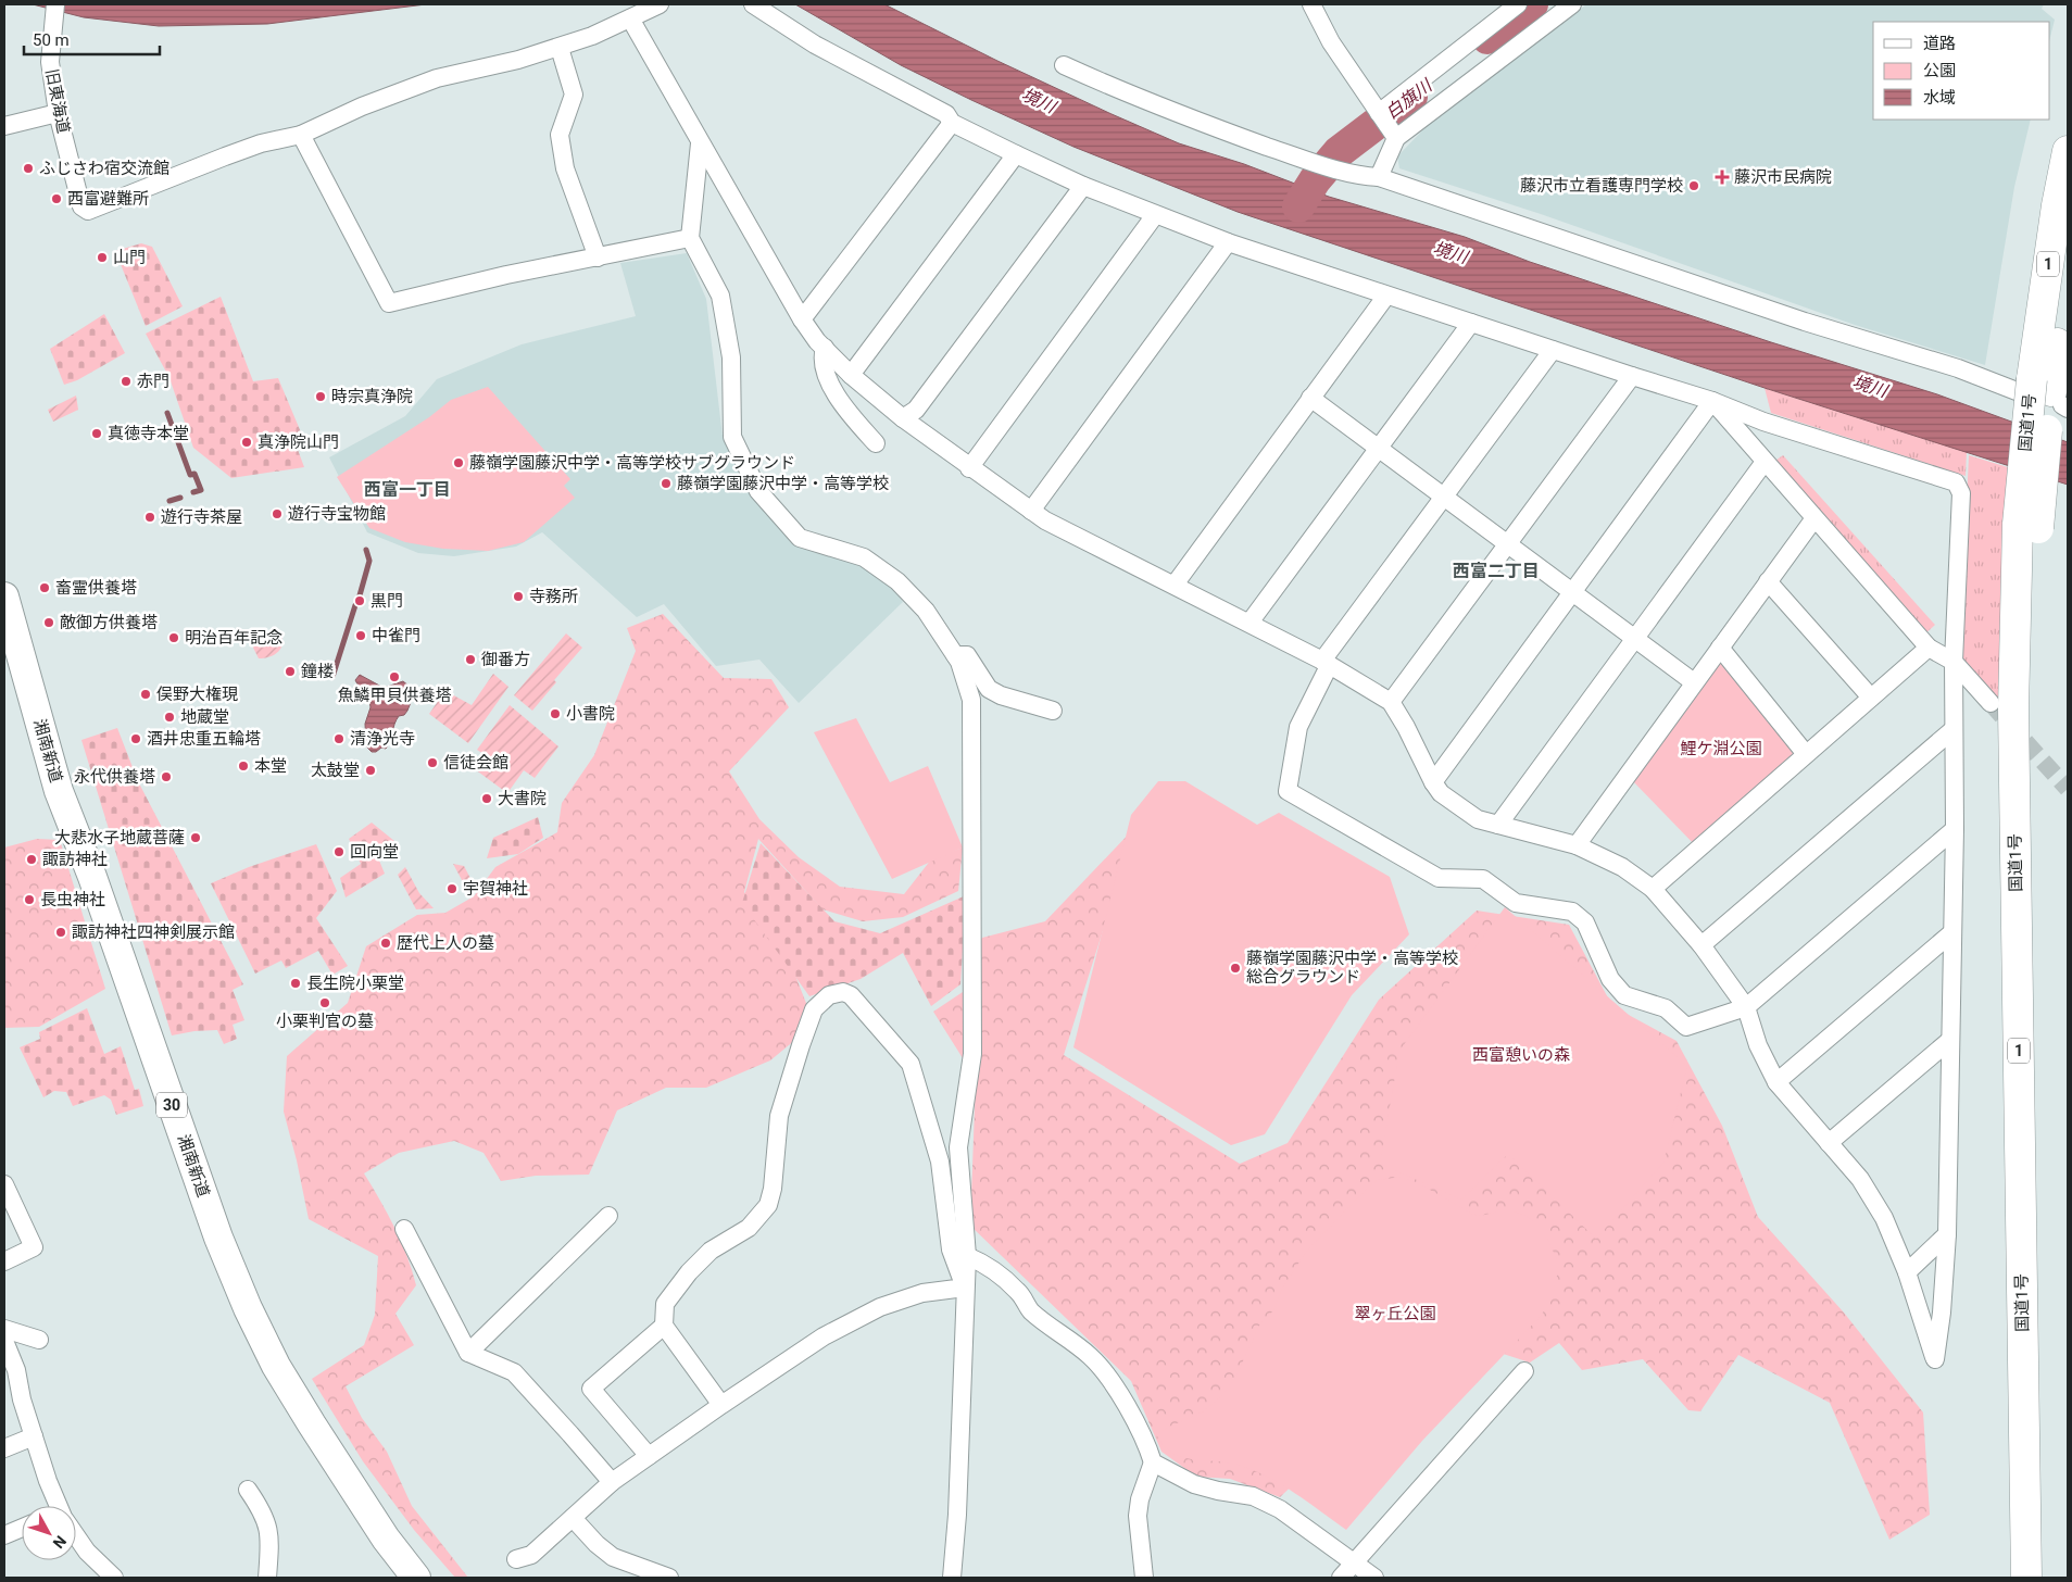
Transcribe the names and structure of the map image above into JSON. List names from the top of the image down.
{
  "streets": {
    "highway": ["1", "国道1号"],
    "main road": ["湘南新道", "30"],
    "street": ["旧東海道"]
  },
  "districts": ["西富一丁目", "西富二丁目"],
  "water": ["白旗川", "境川"],
  "parks": ["鯉ケ淵公園", "西富憩いの森", "翠ヶ丘公園"],
  "places": {
    "other": [
      "ふじさわ宿交流館",
      "藤沢市立看護専門学校",
      "西富避難所",
      "山門",
      "赤門",
      "時宗真浄院",
      "真徳寺本堂",
      "真浄院山門",
      "藤嶺学園藤沢中学・高等学校サブグラウンド",
      "藤嶺学園藤沢中学・高等学校",
      "遊行寺宝物館",
      "遊行寺茶屋",
      "畜霊供養塔",
      "寺務所",
      "黒門",
      "敵御方供養塔",
      "中雀門",
      "明治百年記念",
      "御番方",
      "鐘楼",
      "魚鱗甲貝供養塔",
      "俣野大権現",
      "小書院",
      "地蔵堂",
      "酒井忠重五輪塔",
      "清浄光寺",
      "信徒会館",
      "本堂",
      "太鼓堂",
      "永代供養塔",
      "大書院",
      "大悲水子地蔵菩薩",
      "回向堂",
      "諏訪神社",
      "宇賀神社",
      "長虫神社",
      "諏訪神社四神剣展示館",
      "歴代上人の墓",
      "藤嶺学園藤沢中学・高等学校 総合グラウンド",
      "長生院小栗堂",
      "小栗判官の墓"
    ],
    "health": ["藤沢市民病院"]
  },
  "legend": ["道路", "公園", "水域"],
  "scale_bar": "50 m",
  "north": "bottom right"
}
